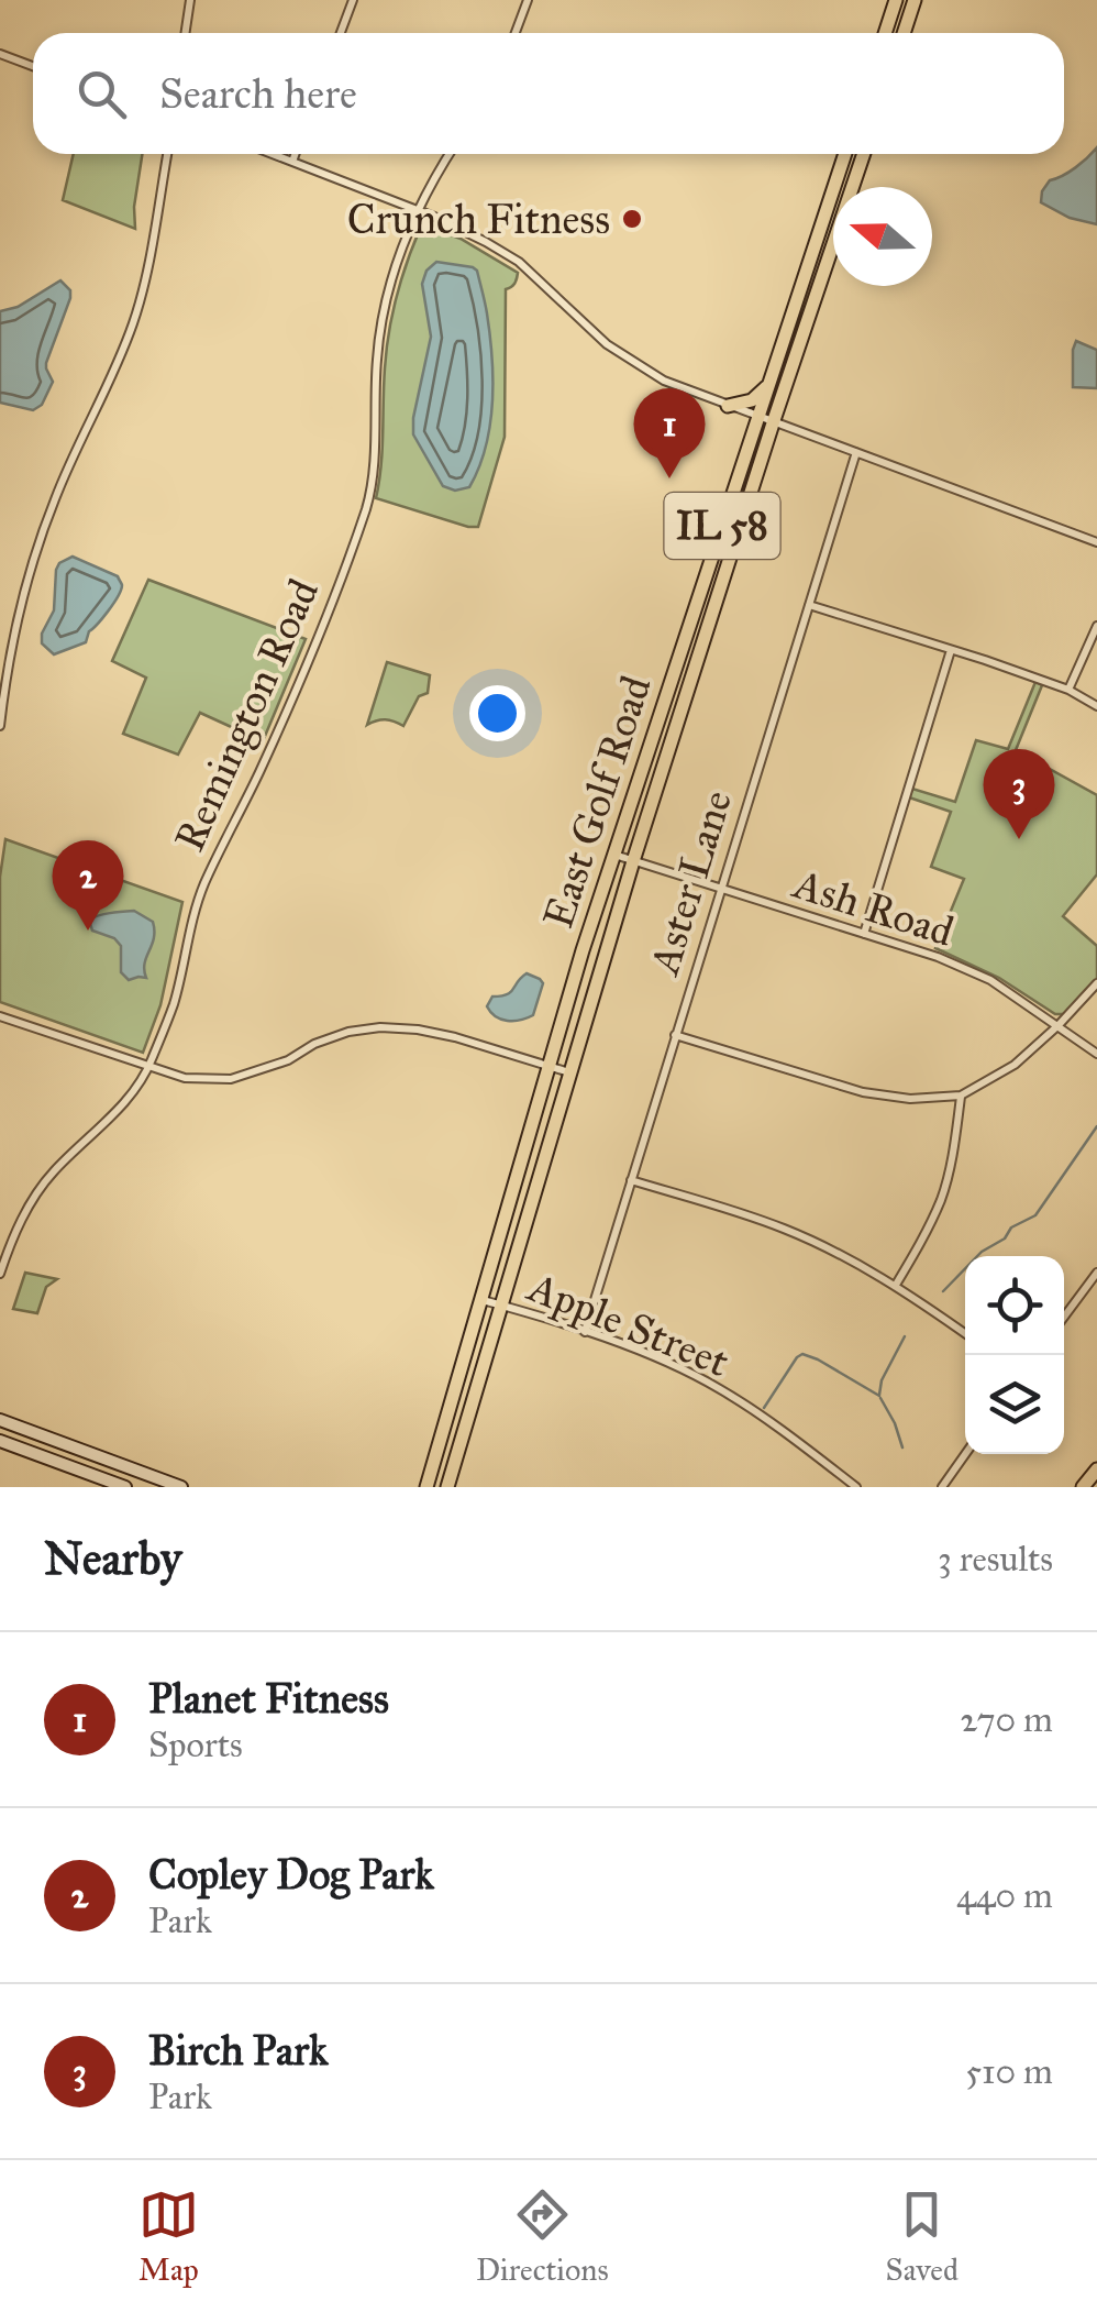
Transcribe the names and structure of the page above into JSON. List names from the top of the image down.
{
  "streets": {
    "main road": ["IL 58", "East Golf Road"],
    "street": [
      "Remington Road",
      "Aster Lane",
      "Ash Road",
      "Apple Street"
    ]
  },
  "crossings": [
    ["East Golf Road", "Ash Road"],
    ["East Golf Road", "Apple Street"],
    ["Aster Lane", "Ash Road"],
    ["Aster Lane", "Apple Street"]
  ],
  "places": ["Crunch Fitness"],
  "north": "left",
  "page": {
    "search": "Search here",
    "pins": ["1", "3", "2"],
    "heading": ["Nearby", "3 results"],
    "list": [
      {
        "mark": "1",
        "name": "Planet Fitness",
        "note": "Sports",
        "value": "270 m"
      },
      {
        "mark": "2",
        "name": "Copley Dog Park",
        "note": "Park",
        "value": "440 m"
      },
      {
        "mark": "3",
        "name": "Birch Park",
        "note": "Park",
        "value": "510 m"
      }
    ],
    "nav": ["Map", "Directions", "Saved"]
  }
}
